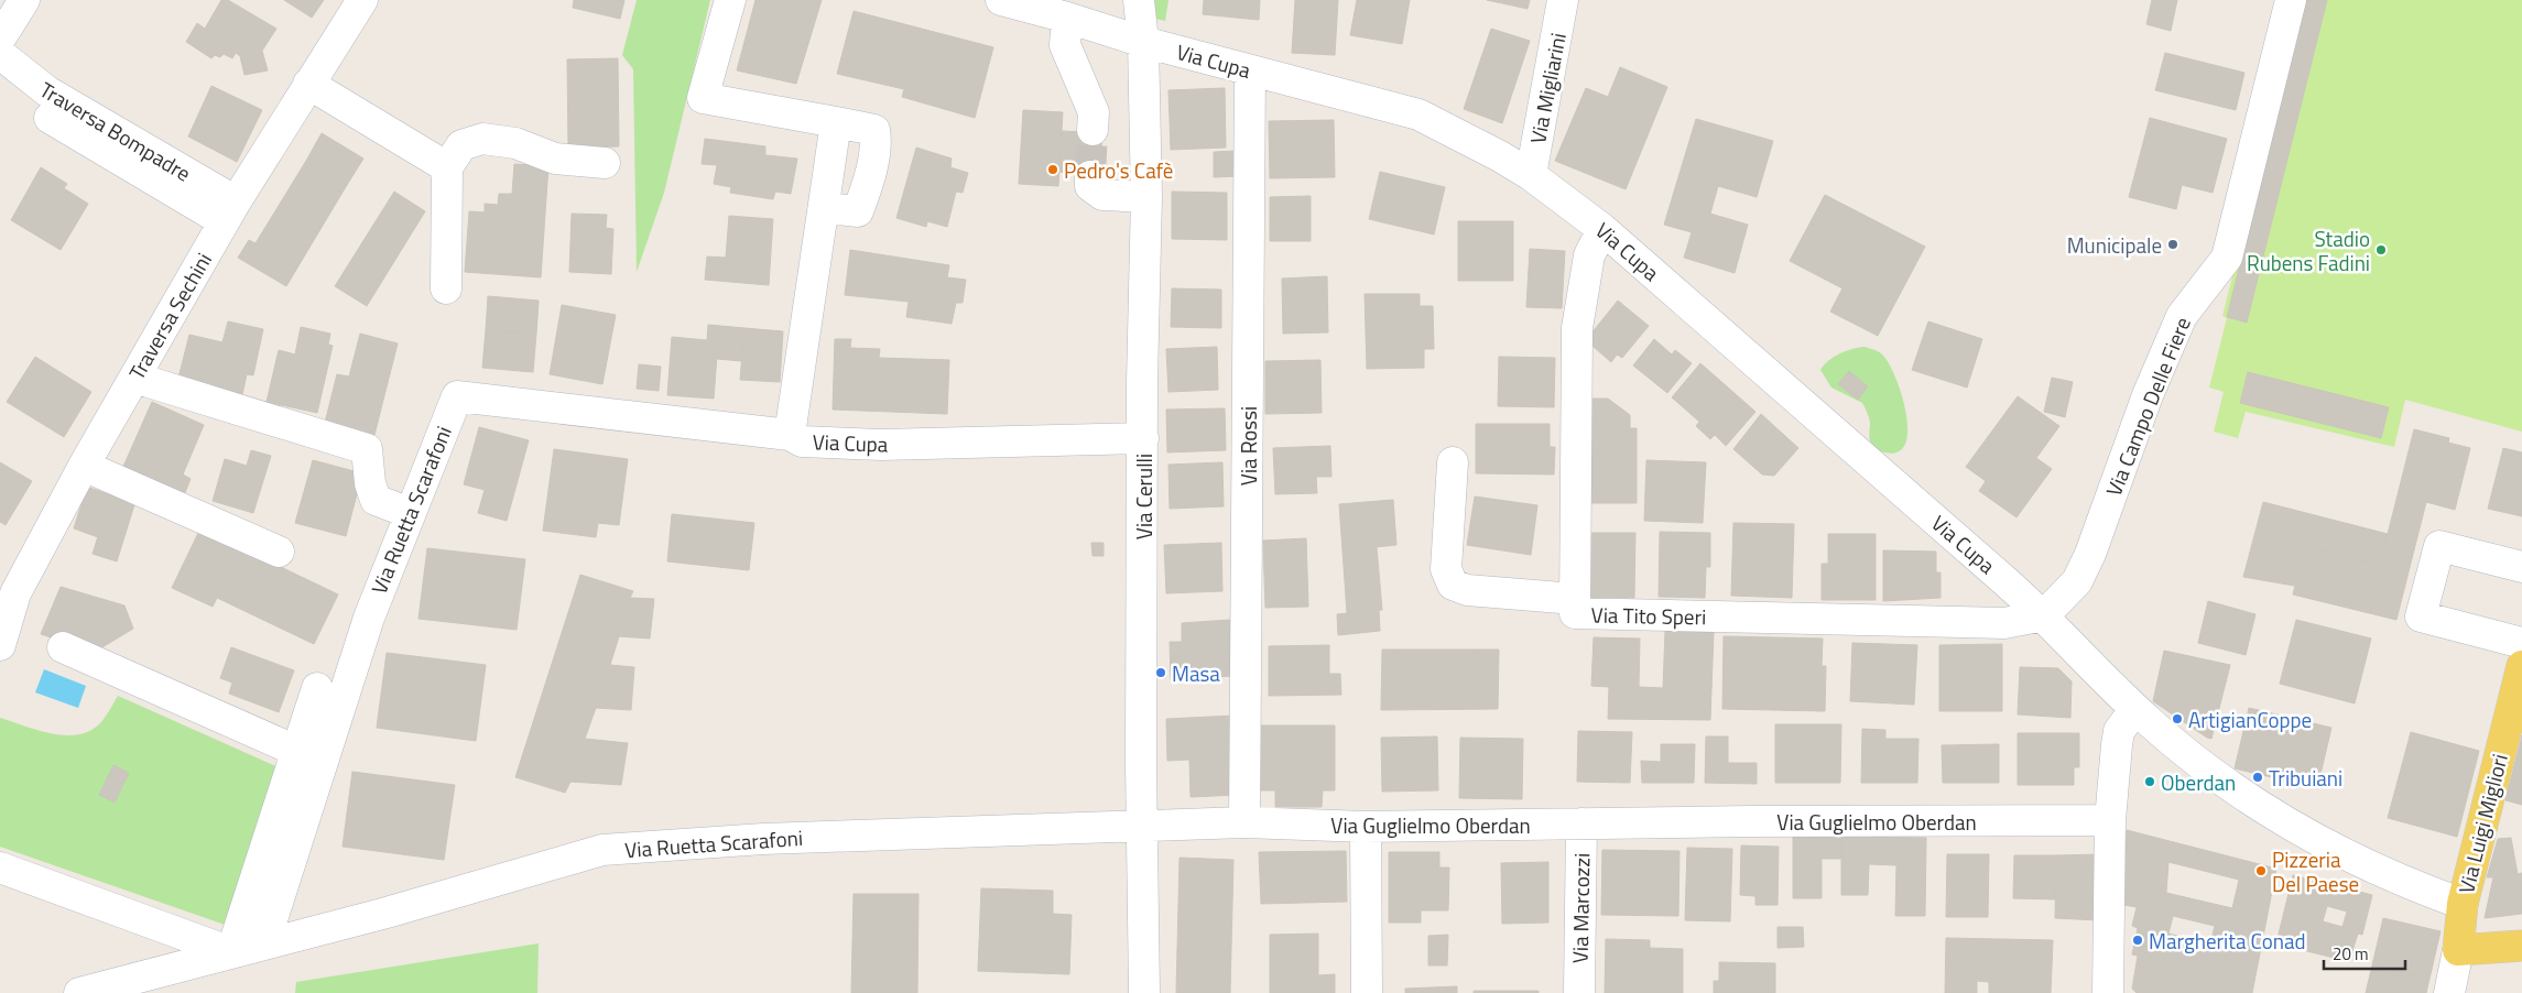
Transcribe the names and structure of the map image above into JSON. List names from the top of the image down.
{
  "streets": {
    "main road": ["Via Luigi Migliori"],
    "street": [
      "Via Cupa",
      "Via Migliarini",
      "Traversa Bompadre",
      "Traversa Sechini",
      "Via Campo Delle Fiere",
      "Via Rossi",
      "Via Cerulli",
      "Via Ruetta Scarafoni",
      "Via Tito Speri",
      "Via Guglielmo Oberdan",
      "Via Marcozzi"
    ]
  },
  "crossings": [
    ["Via Cupa", "Via Migliarini"],
    ["Via Cupa", "Via Campo Delle Fiere"],
    ["Via Cupa", "Via Rossi"],
    ["Via Cupa", "Via Cerulli"],
    ["Via Cupa", "Via Ruetta Scarafoni"],
    ["Via Cupa", "Via Tito Speri"],
    ["Traversa Bompadre", "Traversa Sechini"],
    ["Via Campo Delle Fiere", "Via Tito Speri"],
    ["Via Rossi", "Via Guglielmo Oberdan"],
    ["Via Cerulli", "Via Ruetta Scarafoni"],
    ["Via Cerulli", "Via Guglielmo Oberdan"],
    ["Via Ruetta Scarafoni", "Via Guglielmo Oberdan"],
    ["Via Guglielmo Oberdan", "Via Marcozzi"]
  ],
  "places": [
    "Pedro's Cafè",
    "Municipale",
    "Stadio Rubens Fadini",
    "Masa",
    "ArtigianCoppe",
    "Tribuiani",
    "Oberdan",
    "Pizzeria Del Paese",
    "Margherita Conad"
  ],
  "scale_bar": "20 m"
}
